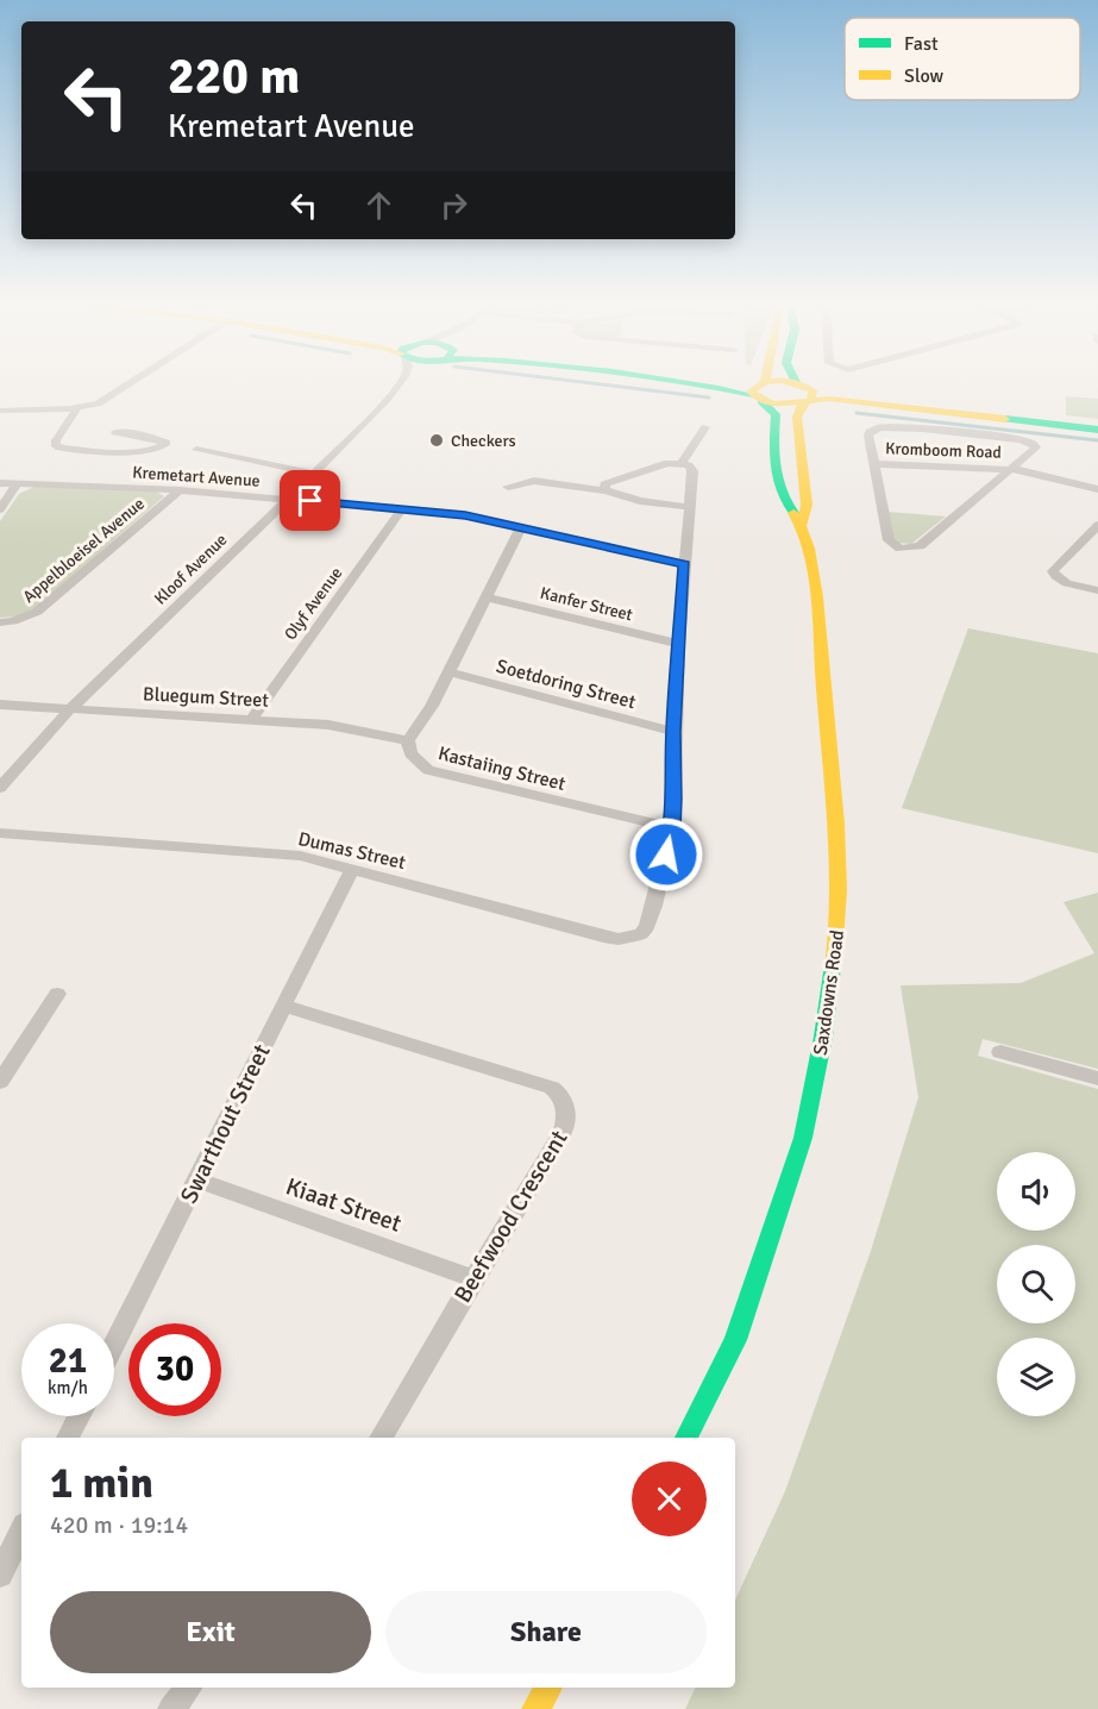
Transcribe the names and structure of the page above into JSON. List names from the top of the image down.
{
  "streets": {
    "street": [
      "Kromboom Road",
      "Kremetart Avenue",
      "Appelbloeisel Avenue",
      "Kloof Avenue",
      "Olyf Avenue",
      "Kanfer Street",
      "Soetdoring Street",
      "Bluegum Street",
      "Kastaiing Street",
      "Dumas Street",
      "Saxdowns Road",
      "Swarthout Street",
      "Kiaat Street",
      "Beefwood Crescent"
    ]
  },
  "crossings": [
    ["Kremetart Avenue", "Appelbloeisel Avenue"],
    ["Kremetart Avenue", "Kloof Avenue"],
    ["Kremetart Avenue", "Olyf Avenue"],
    ["Kremetart Avenue", "Kastaiing Street"],
    ["Kremetart Avenue", "Dumas Street"],
    ["Kloof Avenue", "Bluegum Street"],
    ["Olyf Avenue", "Bluegum Street"],
    ["Kanfer Street", "Kastaiing Street"],
    ["Kanfer Street", "Dumas Street"],
    ["Soetdoring Street", "Kastaiing Street"],
    ["Soetdoring Street", "Dumas Street"],
    ["Bluegum Street", "Kastaiing Street"],
    ["Kastaiing Street", "Dumas Street"],
    ["Dumas Street", "Swarthout Street"],
    ["Swarthout Street", "Kiaat Street"],
    ["Swarthout Street", "Beefwood Crescent"],
    ["Kiaat Street", "Beefwood Crescent"]
  ],
  "places": ["Checkers"],
  "legend": ["Fast", "Slow"],
  "page": {
    "turn": ["220 m", "Kremetart Avenue"],
    "speed": "21 km/h",
    "limit": "30",
    "heading": ["1 min", "420 m · 19:14"],
    "buttons": ["Exit", "Share"]
  }
}
